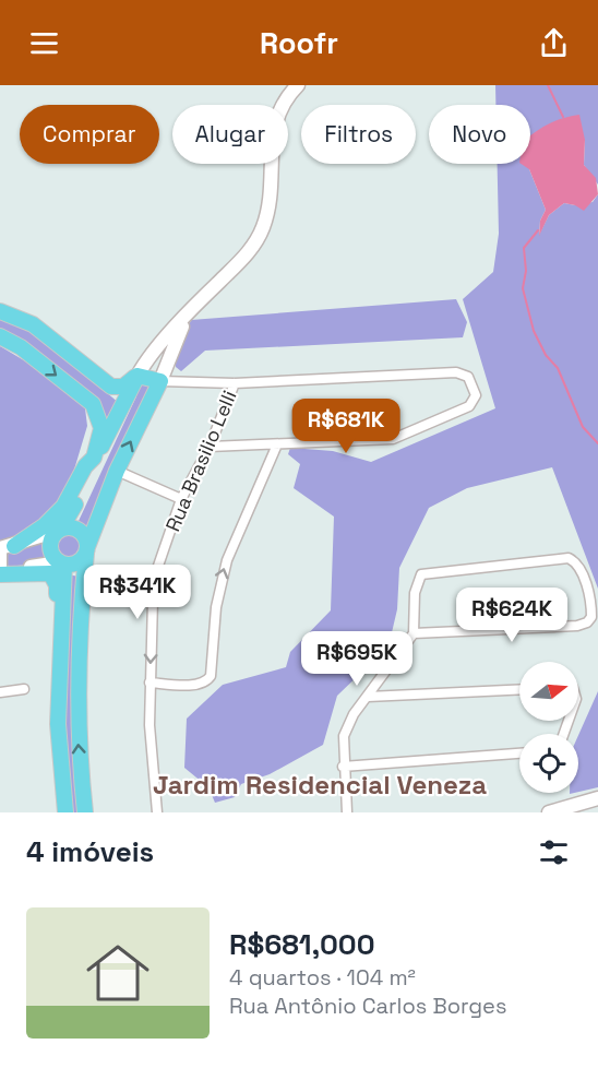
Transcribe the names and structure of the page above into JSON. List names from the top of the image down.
{
  "streets": {
    "street": ["Rua Brasilio Lelli"]
  },
  "one_way": ["Rua Brasilio Lelli"],
  "districts": ["Jardim Residencial Veneza"],
  "north": "right",
  "page": {
    "header": "Roofr",
    "chip": [
      "Comprar",
      "Alugar",
      "Filtros",
      "Novo"
    ],
    "price": [
      "R$681K",
      "R$341K",
      "R$624K",
      "R$695K"
    ],
    "heading": "4 imóveis",
    "list": [
      {
        "name": "R$681,000",
        "note": "4 quartos · 104 m² · Rua Antônio Carlos Borges"
      }
    ]
  }
}
